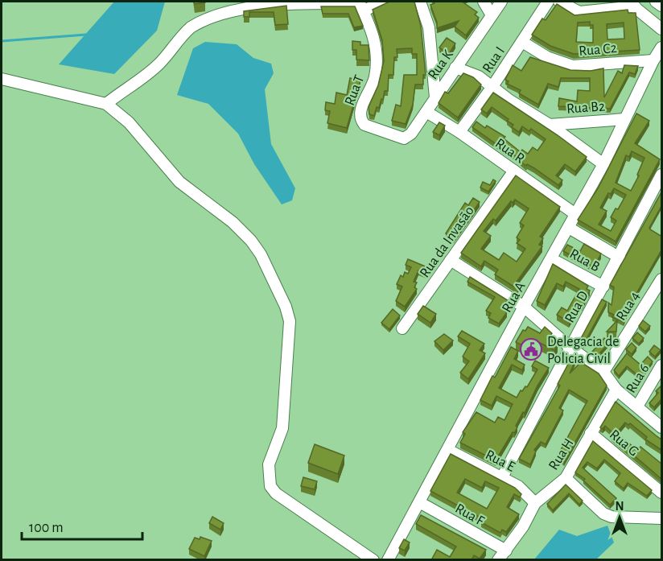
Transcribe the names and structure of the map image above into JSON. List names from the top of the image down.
{
  "streets": {
    "street": [
      "Rua C2",
      "Rua I",
      "Rua K",
      "Rua T",
      "Rua B2",
      "Rua R",
      "Rua da Invasão",
      "Rua B",
      "Rua A",
      "Rua 4",
      "Rua D",
      "Rua 6",
      "Rua G",
      "Rua H",
      "Rua E",
      "Rua F"
    ]
  },
  "crossings": [
    ["Rua C2", "Rua I"],
    ["Rua C2", "Rua A"],
    ["Rua I", "Rua B2"],
    ["Rua I", "Rua R"],
    ["Rua K", "Rua T"],
    ["Rua K", "Rua B2"],
    ["Rua K", "Rua R"],
    ["Rua B2", "Rua A"],
    ["Rua R", "Rua da Invasão"],
    ["Rua R", "Rua A"],
    ["Rua B", "Rua A"],
    ["Rua B", "Rua D"],
    ["Rua A", "Rua E"],
    ["Rua A", "Rua F"],
    ["Rua D", "Rua E"],
    ["Rua G", "Rua H"],
    ["Rua H", "Rua E"],
    ["Rua H", "Rua F"]
  ],
  "places": {
    "public building": ["Delegacia de Policia Civil"]
  },
  "scale_bar": "100 m",
  "north": "top"
}
